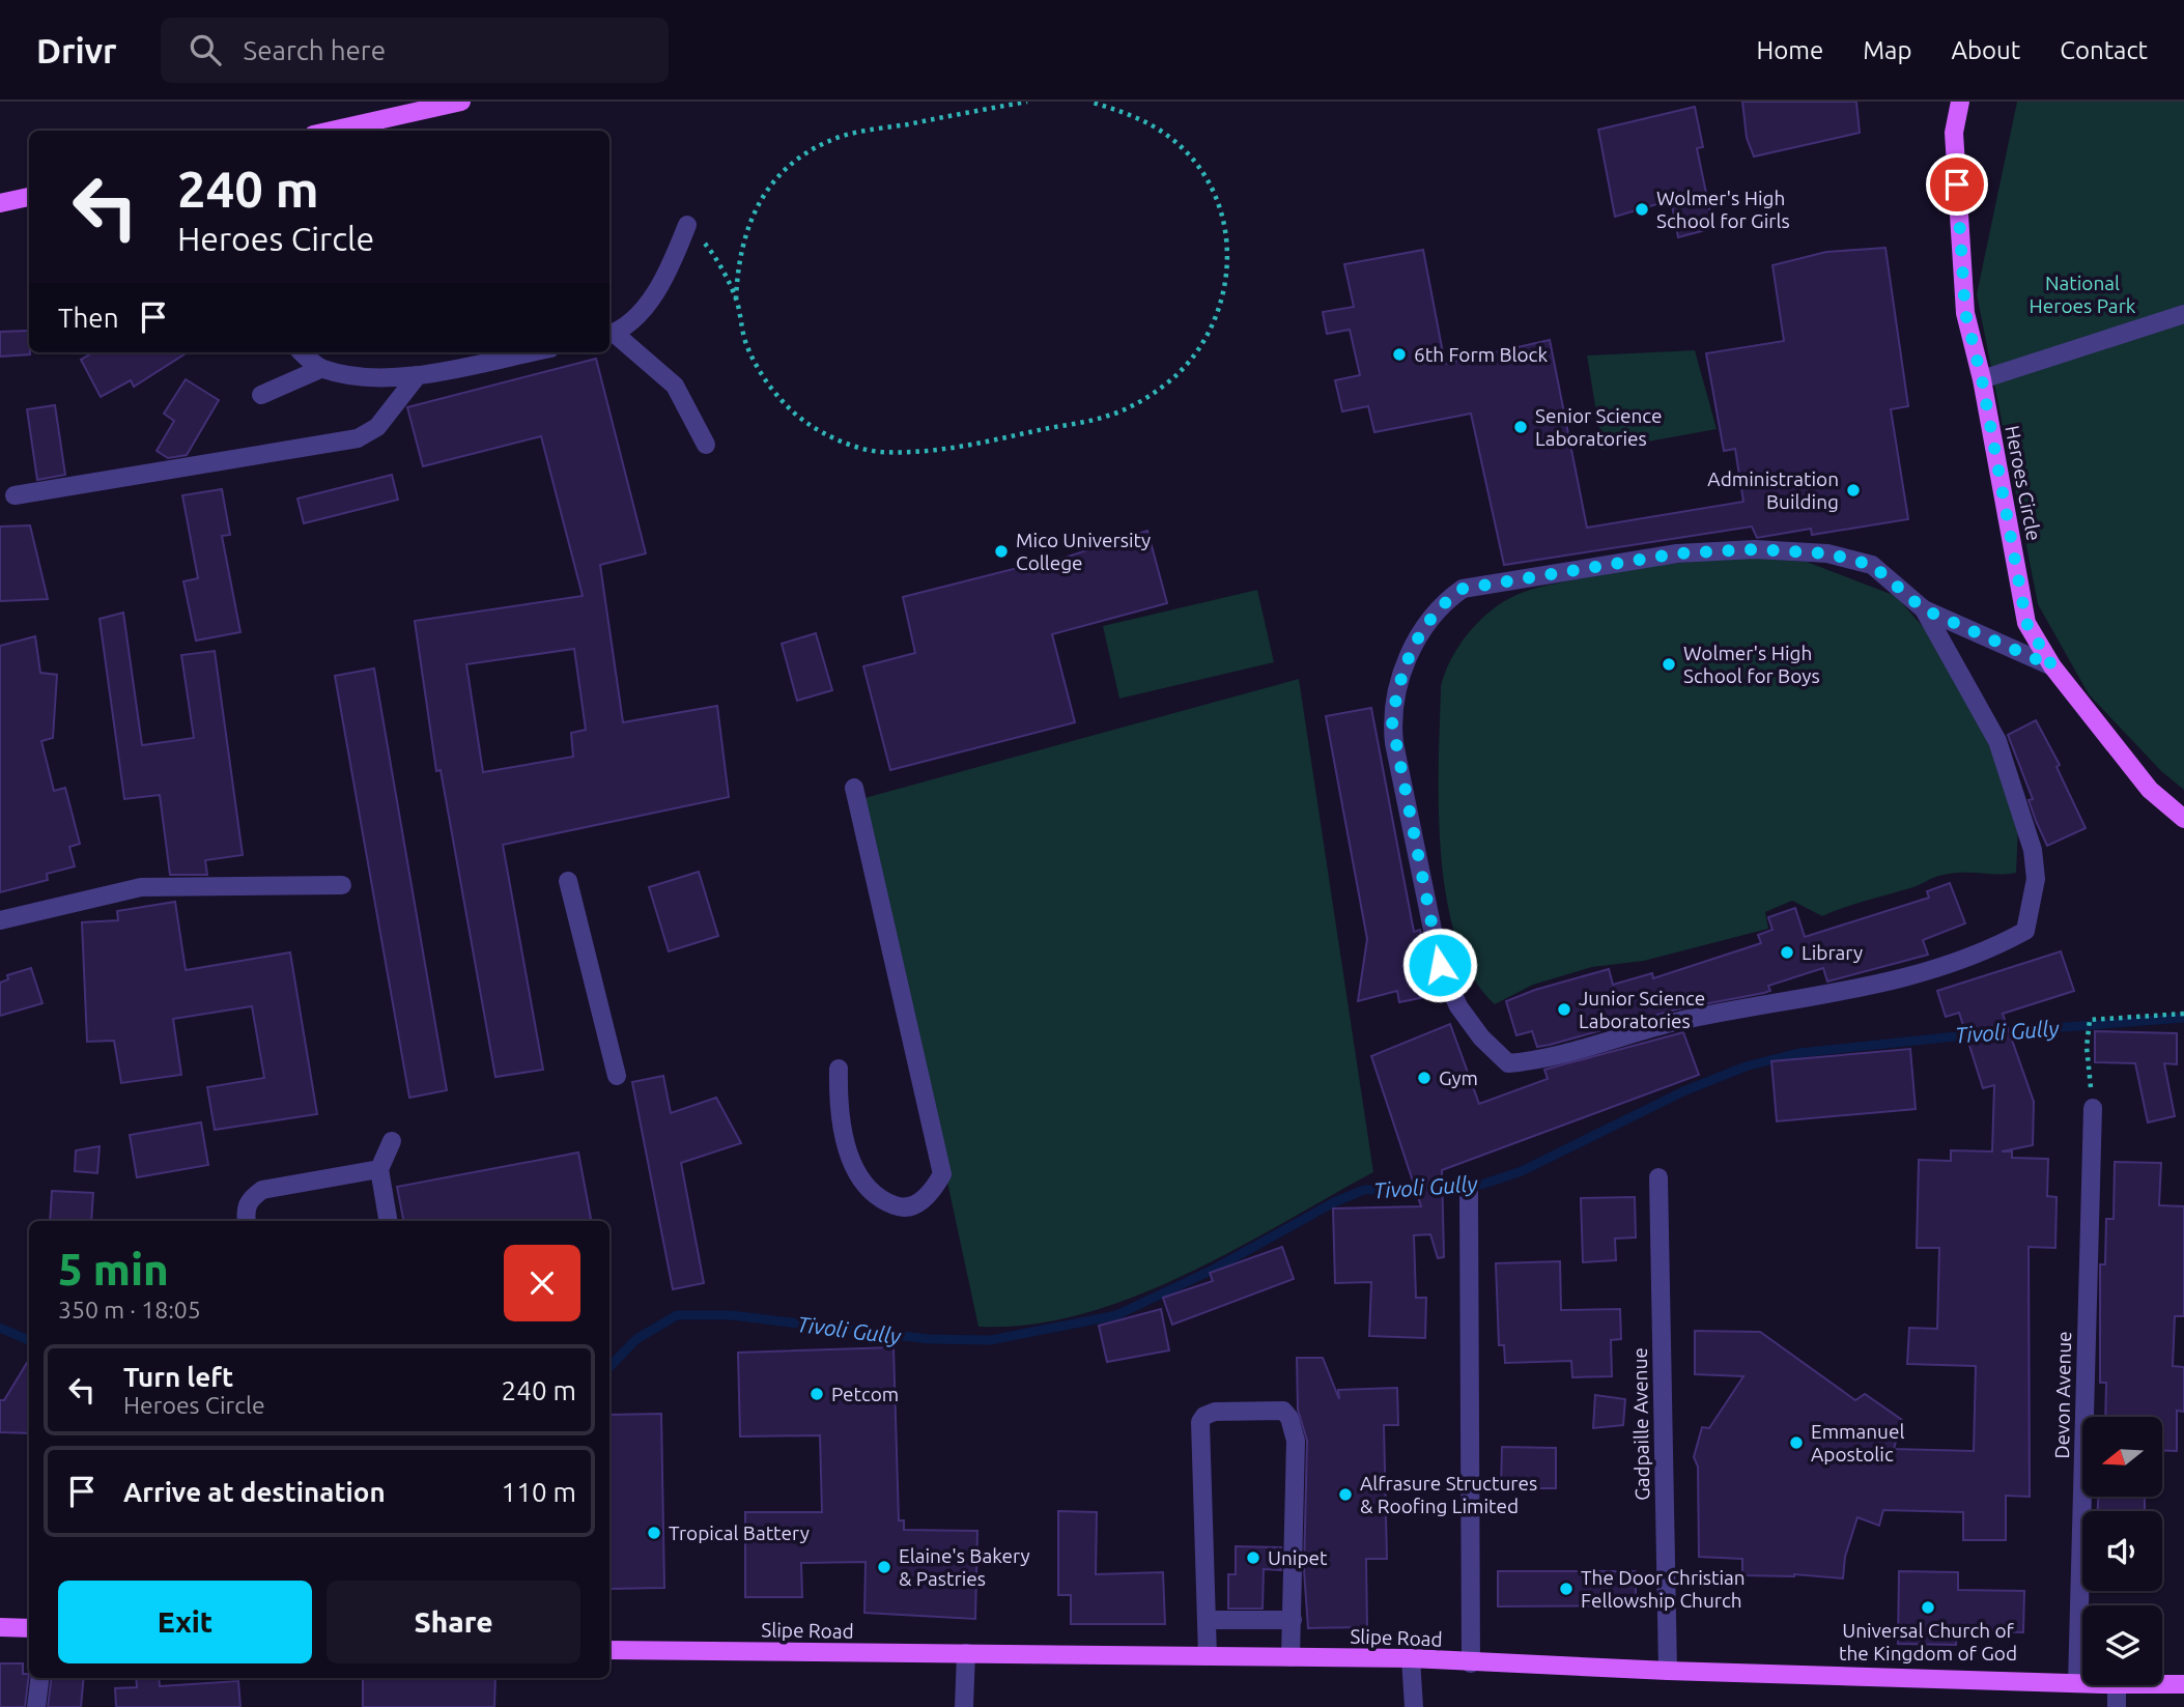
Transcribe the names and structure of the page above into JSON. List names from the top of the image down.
{
  "streets": {
    "main road": ["Heroes Circle", "Slipe Road"],
    "street": ["Devon Avenue", "Gadpaille Avenue"]
  },
  "crossings": [
    ["Devon Avenue", "Slipe Road"],
    ["Gadpaille Avenue", "Slipe Road"]
  ],
  "water": ["Tivoli Gully"],
  "parks": ["National Heroes Park"],
  "places": [
    "Wolmer's High School for Girls",
    "6th Form Block",
    "Senior Science Laboratories",
    "Administration Building",
    "Mico University College",
    "Wolmer's High School for Boys",
    "Library",
    "Junior Science Laboratories",
    "Gym",
    "Petcom",
    "Emmanuel Apostolic",
    "Alfrasure Structures & Roofing Limited",
    "Tropical Battery",
    "Unipet",
    "Elaine's Bakery & Pastries",
    "The Door Christian Fellowship Church",
    "Universal Church of the Kingdom of God"
  ],
  "north": "left",
  "page": {
    "header": "Drivr",
    "search": "Search here",
    "nav": [
      "Home",
      "Map",
      "About",
      "Contact"
    ],
    "turn": ["240 m", "Heroes Circle"],
    "then": "Then",
    "heading": ["5 min", "350 m · 18:05"],
    "list": [
      {
        "name": "Turn left",
        "note": "Heroes Circle",
        "value": "240 m"
      },
      {
        "name": "Arrive at destination",
        "value": "110 m"
      }
    ],
    "buttons": ["Exit", "Share"]
  }
}
